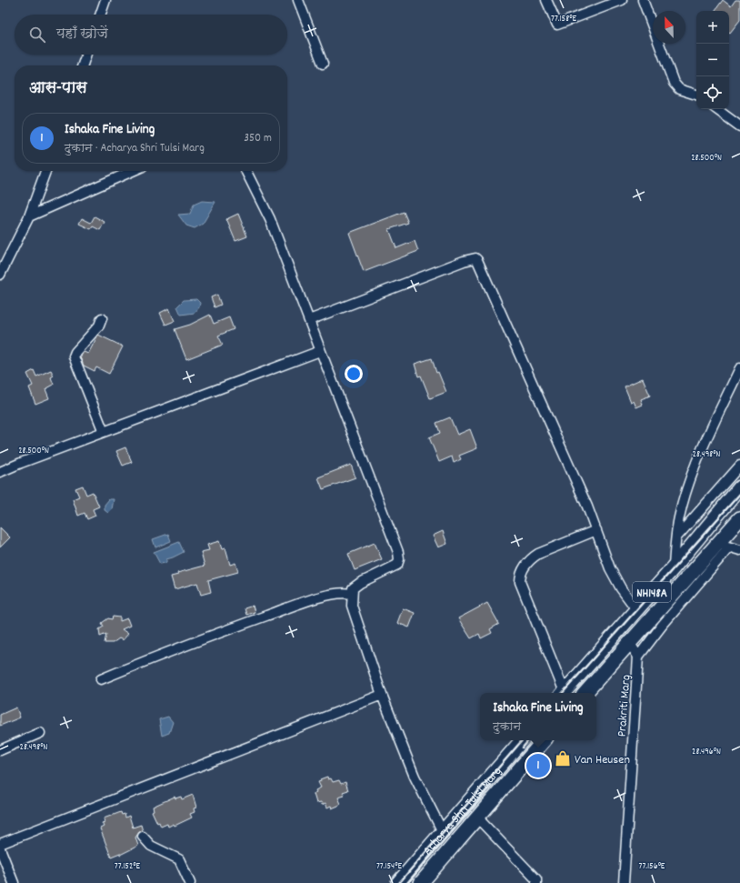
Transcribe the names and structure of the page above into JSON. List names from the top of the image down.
{
  "streets": {
    "highway": ["NH148A", "Acharya Shri Tulsi Marg"],
    "street": ["Prakriti Marg"]
  },
  "places": {
    "shop": ["Van Heusen"]
  },
  "north": "top",
  "page": {
    "map_buttons": ["+", "−"],
    "search": "यहाँ खोजें",
    "heading": "आस-पास",
    "list": [
      {
        "mark": "1",
        "name": "Ishaka Fine Living",
        "note": "दुकान · Acharya Shri Tulsi Marg",
        "value": "350 m"
      }
    ],
    "popup": ["Ishaka Fine Living", "दुकान"],
    "pins": "1"
  },
  "coordinates": [
    "77.158°E",
    "28.500°N",
    "28.498°N",
    "28.496°N",
    "77.152°E",
    "77.154°E",
    "77.156°E"
  ]
}
